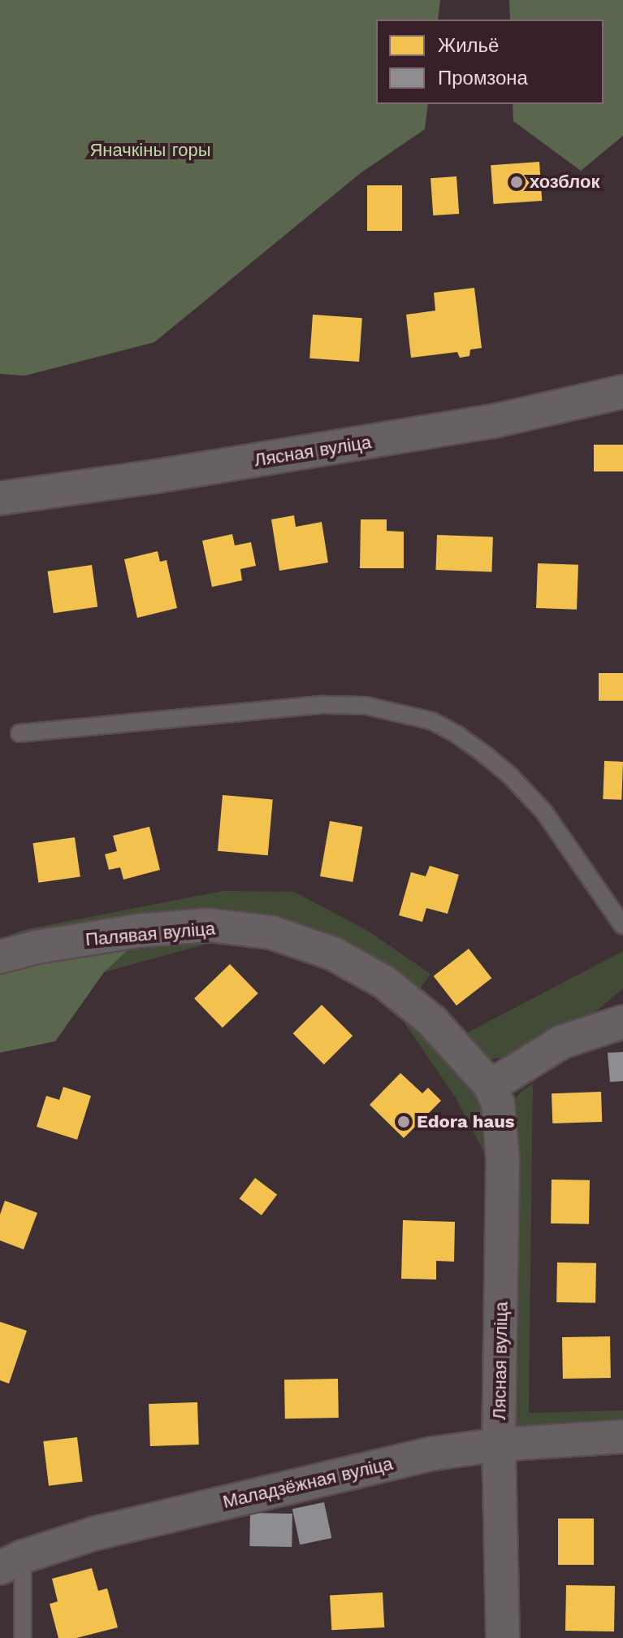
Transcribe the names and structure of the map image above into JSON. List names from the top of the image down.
{
  "streets": {
    "street": ["Лясная вуліца", "Палявая вуліца", "Маладзёжная вуліца"]
  },
  "crossings": [
    ["Лясная вуліца", "Палявая вуліца"],
    ["Лясная вуліца", "Маладзёжная вуліца"]
  ],
  "parks": ["Яначкіны горы"],
  "places": ["хозблок", "Edora haus"],
  "legend": ["Жильё", "Промзона"]
}
